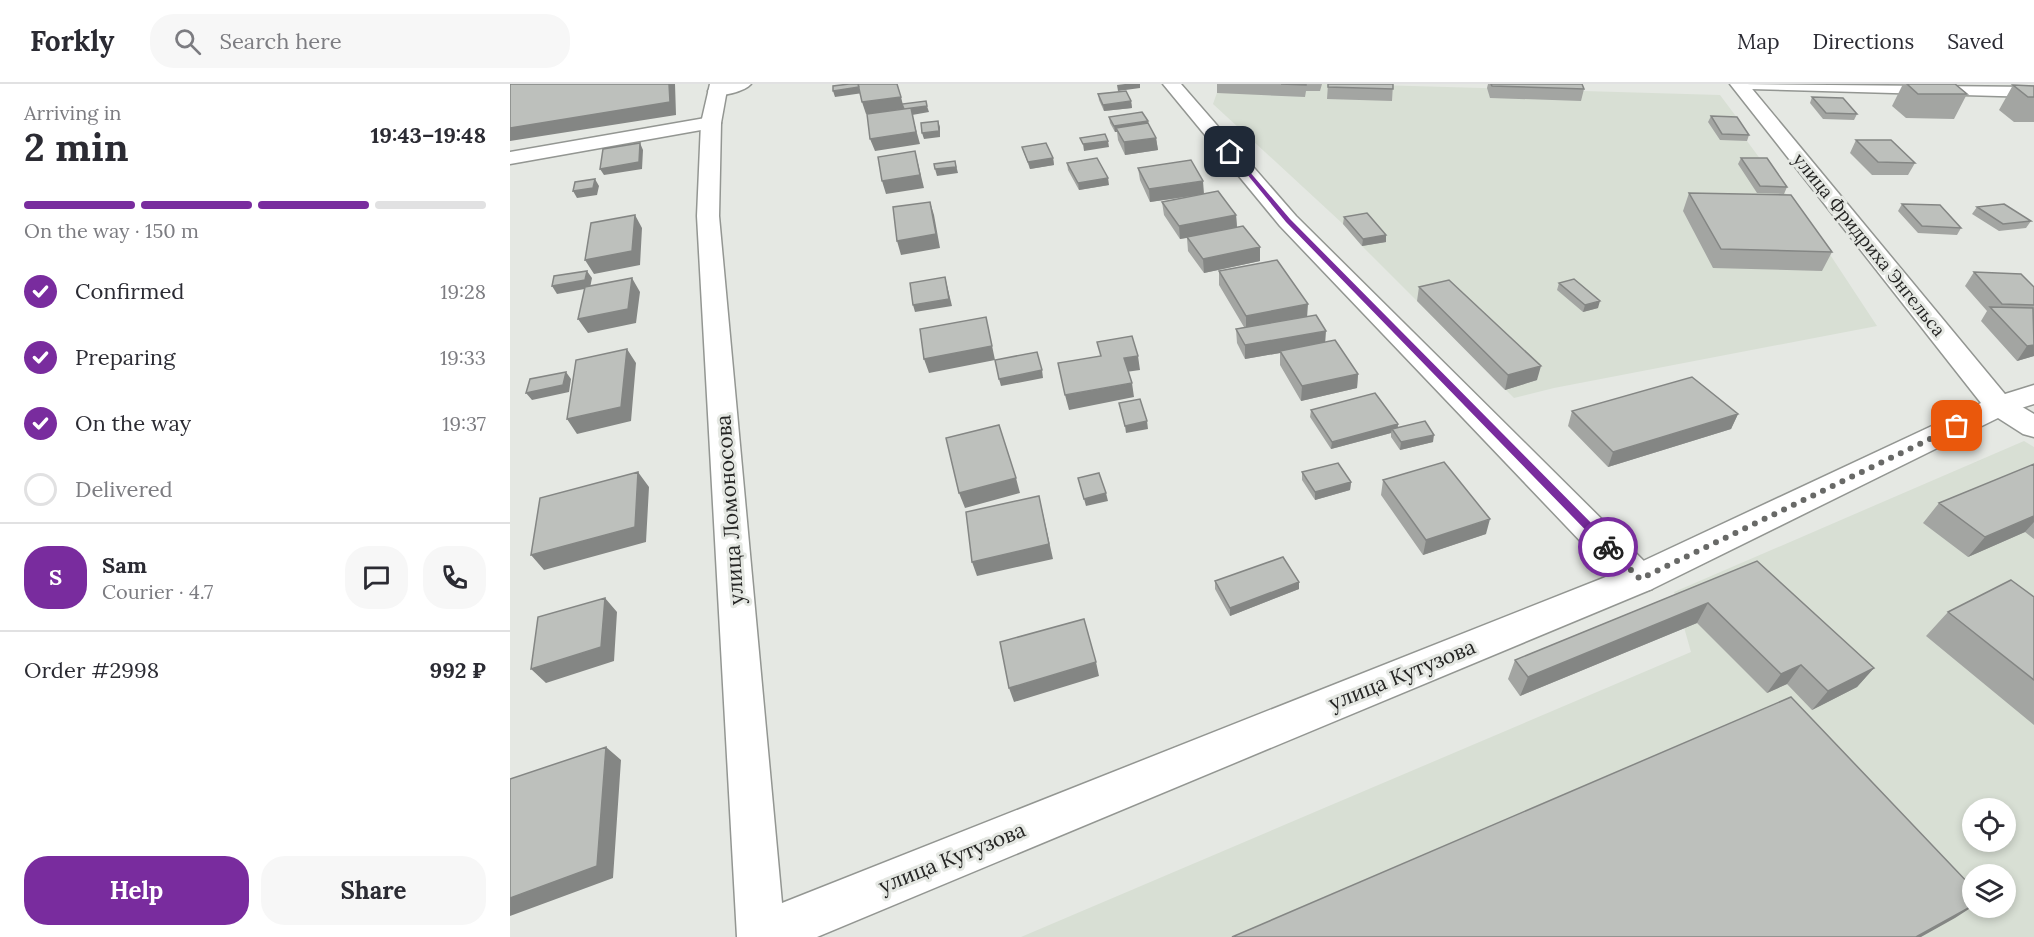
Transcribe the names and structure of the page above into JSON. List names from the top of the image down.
{
  "streets": {
    "main road": ["улица Фридриха Энгельса", "улица Ломоносова", "улица Кутузова"]
  },
  "crossings": [
    ["улица Фридриха Энгельса", "улица Кутузова"],
    ["улица Ломоносова", "улица Кутузова"]
  ],
  "page": {
    "header": "Forkly",
    "search": "Search here",
    "nav": ["Map", "Directions", "Saved"],
    "heading": ["2 min", "Arriving in", "19:43–19:48"],
    "panel": [
      "Sam",
      "Courier · 4.7",
      "Order #2998",
      "992 ₽"
    ],
    "bar": "On the way · 150 m",
    "list": [
      ["Confirmed", "19:28"],
      ["Preparing", "19:33"],
      ["On the way", "19:37"],
      "Delivered"
    ],
    "round": "S",
    "buttons": ["Help", "Share"]
  }
}
